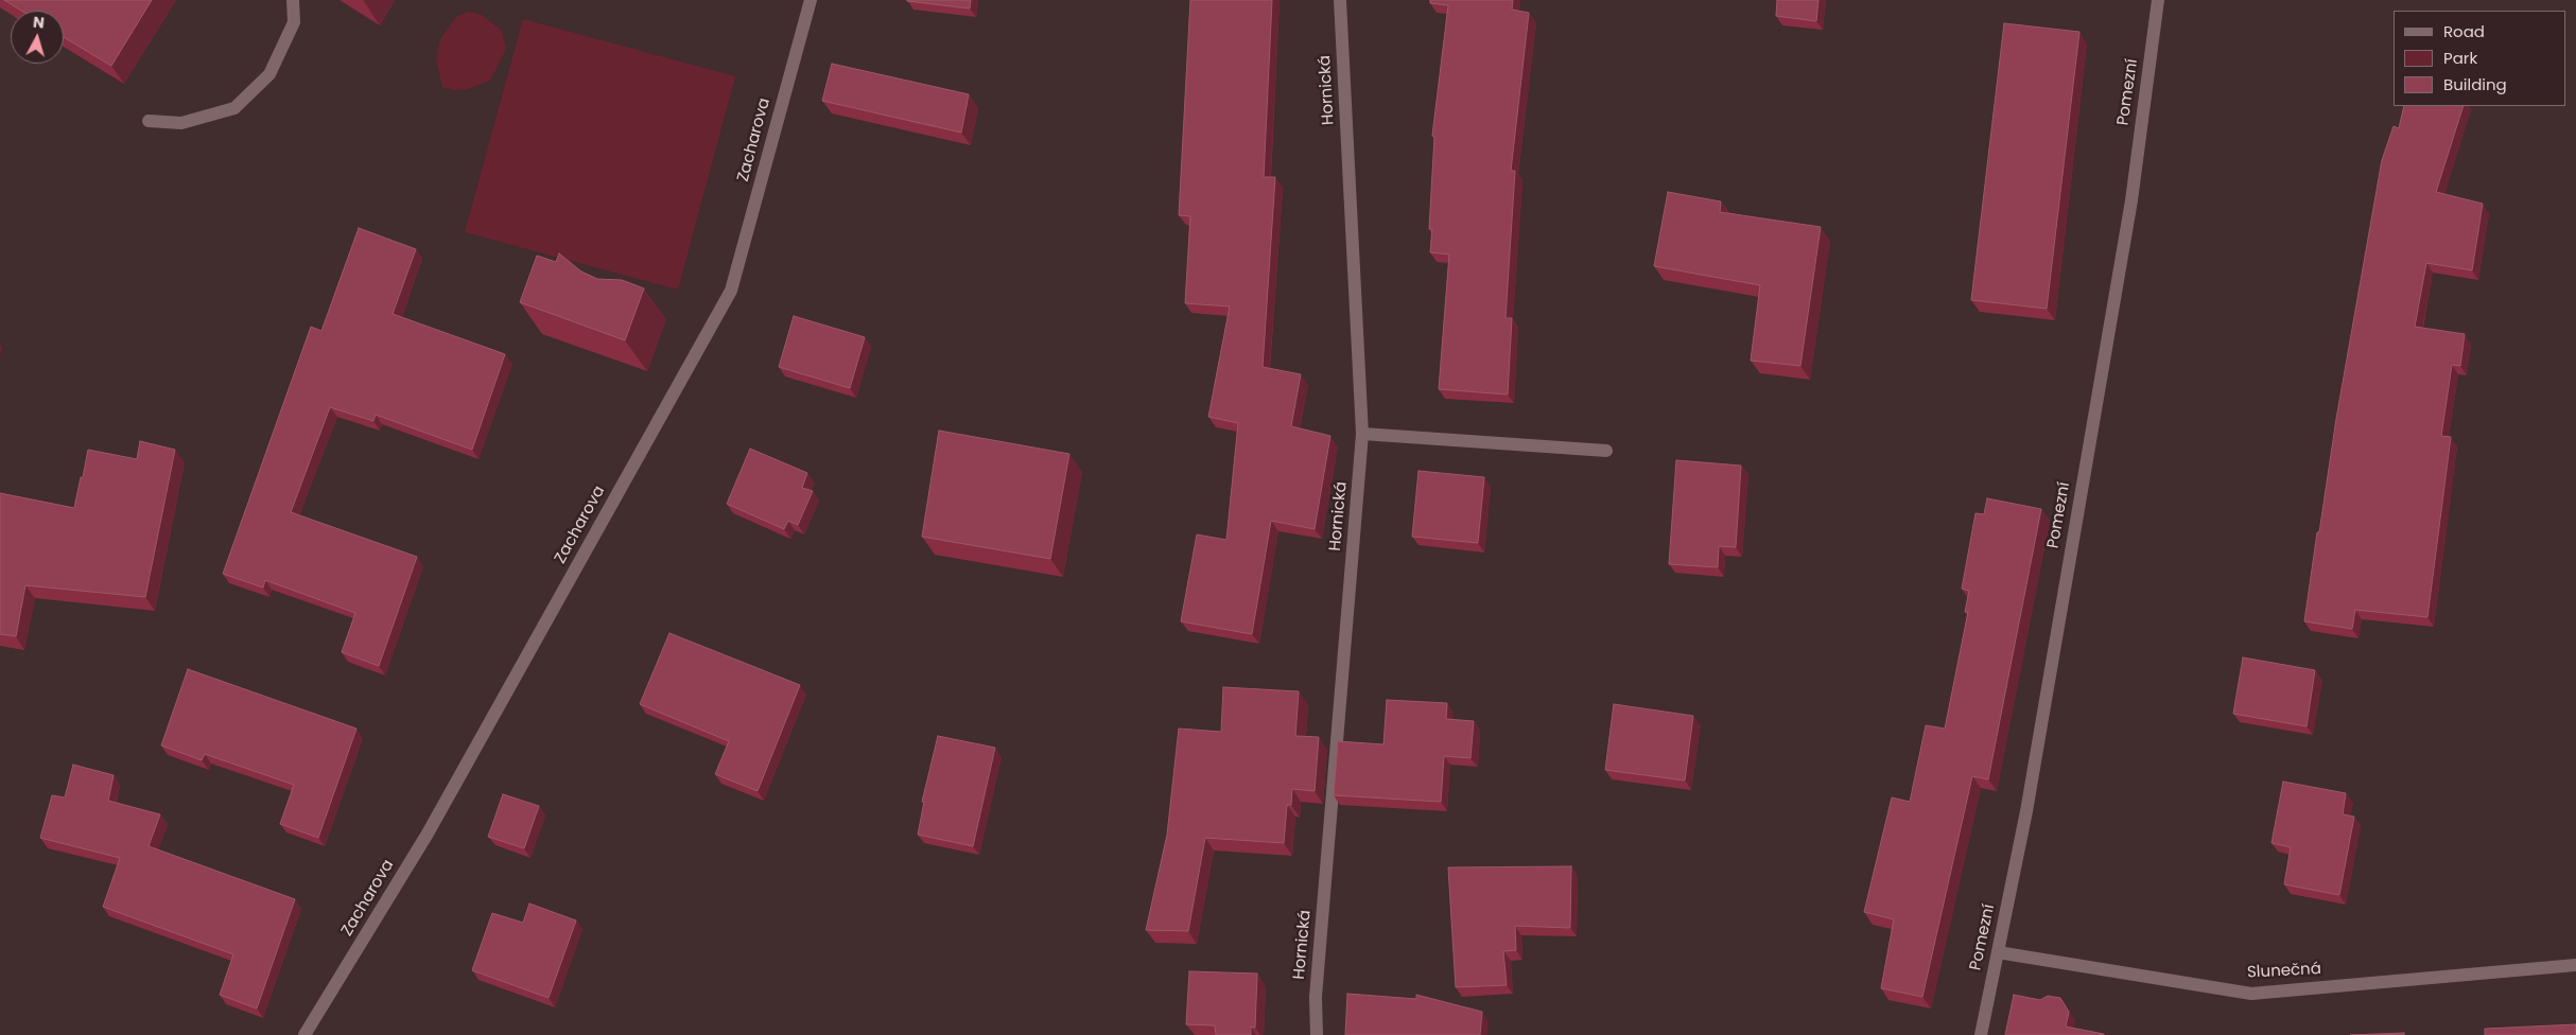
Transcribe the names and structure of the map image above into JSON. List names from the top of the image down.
{
  "streets": {
    "street": [
      "Hornická",
      "Pomezní",
      "Zacharova",
      "Slunečná"
    ]
  },
  "crossings": [
    ["Pomezní", "Slunečná"]
  ],
  "legend": ["Road", "Park", "Building"],
  "north": "top"
}
